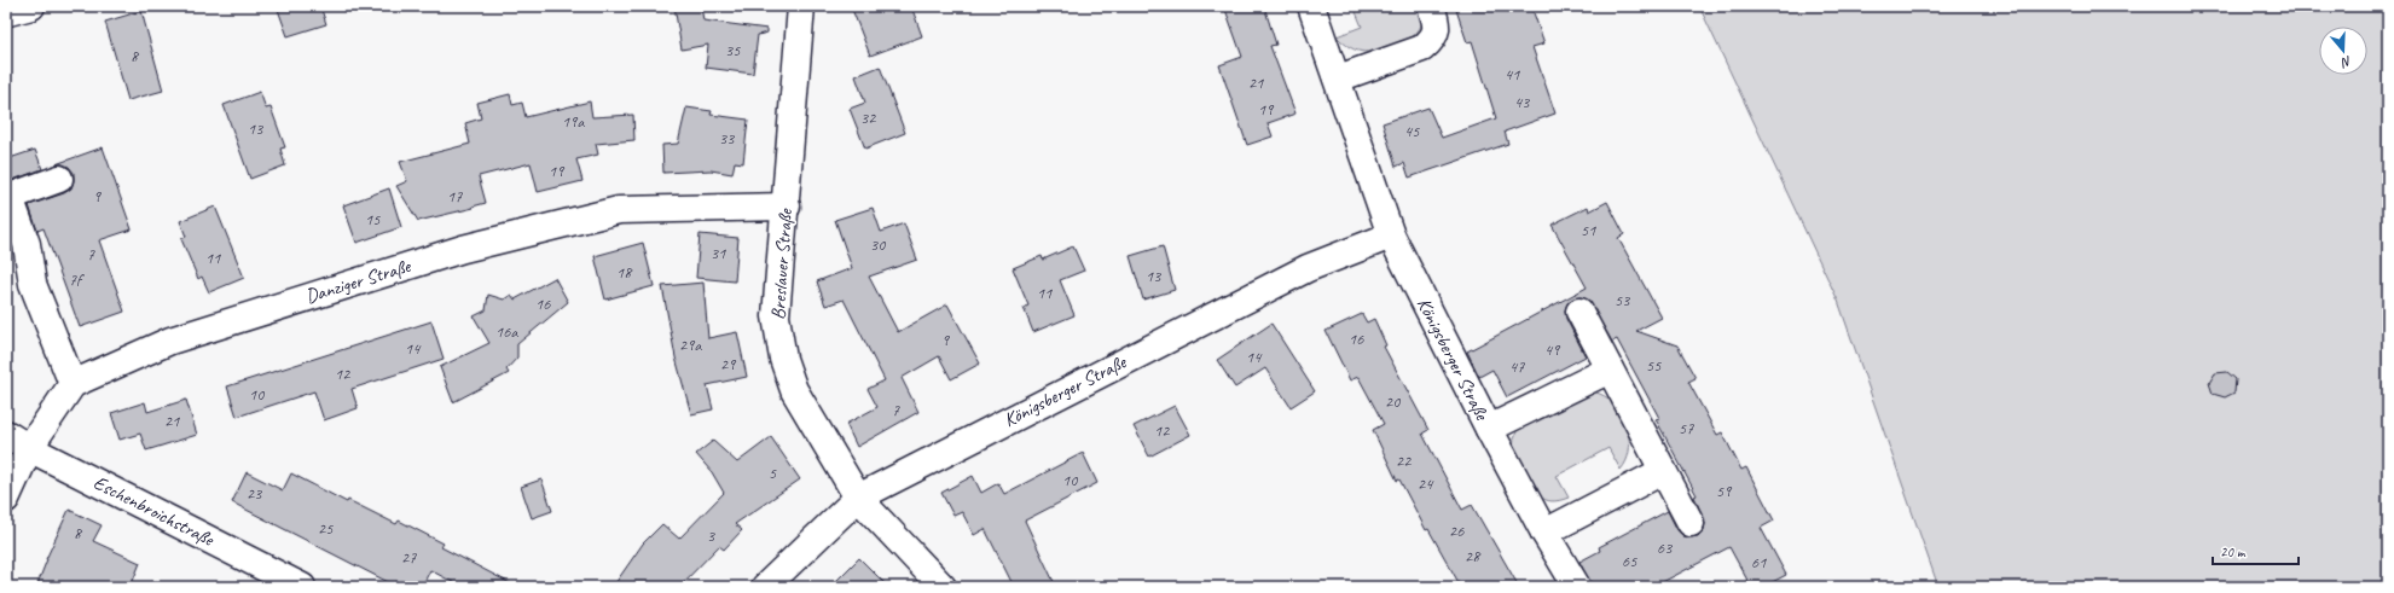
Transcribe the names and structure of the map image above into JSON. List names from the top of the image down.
{
  "streets": {
    "street": [
      "Breslauer Straße",
      "Danziger Straße",
      "Königsberger Straße",
      "Eschenbroichstraße"
    ]
  },
  "crossings": [
    ["Breslauer Straße", "Danziger Straße"],
    ["Breslauer Straße", "Königsberger Straße"]
  ],
  "house_numbers": [
    "35",
    "8",
    "41",
    "21",
    "43",
    "19",
    "32",
    "19a",
    "13",
    "45",
    "33",
    "19",
    "9",
    "17",
    "15",
    "51",
    "30",
    "31",
    "7",
    "11",
    "18",
    "13",
    "7f",
    "11",
    "53",
    "16",
    "16a",
    "16",
    "9",
    "29a",
    "14",
    "49",
    "14",
    "29",
    "55",
    "47",
    "12",
    "10",
    "20",
    "7",
    "21",
    "57",
    "12",
    "22",
    "5",
    "10",
    "24",
    "59",
    "23",
    "25",
    "26",
    "8",
    "3",
    "63",
    "28",
    "27",
    "65",
    "61"
  ],
  "scale_bar": "20 m",
  "north": "bottom"
}
